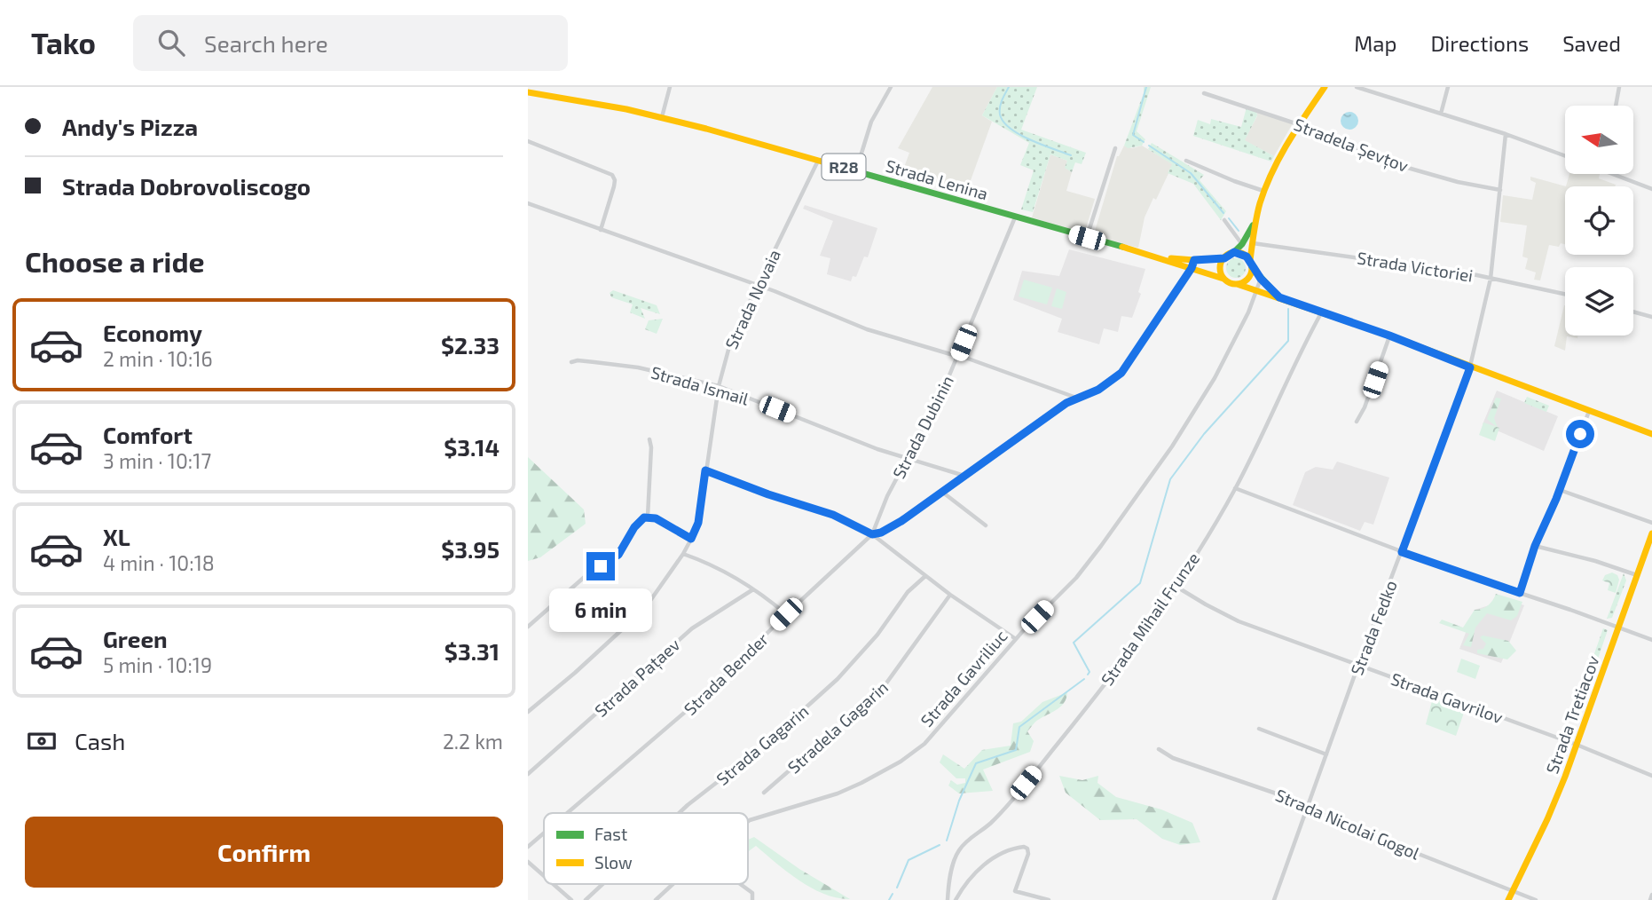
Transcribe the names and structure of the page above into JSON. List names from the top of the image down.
{
  "streets": {
    "main road": ["R28", "Strada Lenina", "Strada Tretiacov"],
    "street": [
      "Stradela Șevțov",
      "Strada Victoriei",
      "Strada Novaia",
      "Strada Ismail",
      "Strada Dubinin",
      "Strada Mihail Frunze",
      "Strada Fedko",
      "Strada Bender",
      "Strada Pațaev",
      "Strada Gavriliuc",
      "Strada Gavrilov",
      "Stradela Gagarin",
      "Strada Gagarin",
      "Strada Nicolai Gogol"
    ]
  },
  "crossings": [
    ["Stradela Șevțov", "Strada Fedko"],
    ["R28", "Strada Lenina"],
    ["R28", "Strada Bender"],
    ["Strada Lenina", "Strada Novaia"],
    ["Strada Lenina", "Strada Dubinin"],
    ["Strada Victoriei", "Strada Fedko"],
    ["Strada Novaia", "Strada Ismail"],
    ["Strada Ismail", "Strada Dubinin"],
    ["Strada Ismail", "Strada Bender"],
    ["Strada Dubinin", "Strada Bender"],
    ["Strada Mihail Frunze", "Strada Gavrilov"],
    ["Strada Fedko", "Strada Gavrilov"],
    ["Strada Fedko", "Strada Nicolai Gogol"],
    ["Strada Gavrilov", "Strada Tretiacov"],
    ["Strada Tretiacov", "Strada Nicolai Gogol"]
  ],
  "legend": ["Fast", "Slow"],
  "north": "left",
  "page": {
    "header": "Tako",
    "search": "Search here",
    "nav": ["Map", "Directions", "Saved"],
    "banner": ["Andy's Pizza", "Strada Dobrovoliscogo"],
    "heading": "Choose a ride",
    "list": [
      {
        "name": "Economy",
        "note": "2 min · 10:16",
        "value": "$2.33"
      },
      {
        "name": "Comfort",
        "note": "3 min · 10:17",
        "value": "$3.14"
      },
      {
        "name": "XL",
        "note": "4 min · 10:18",
        "value": "$3.95"
      },
      {
        "name": "Green",
        "note": "5 min · 10:19",
        "value": "$3.31"
      }
    ],
    "bubble": "6 min",
    "pay": ["Cash", "2.2 km"],
    "buttons": "Confirm"
  }
}
